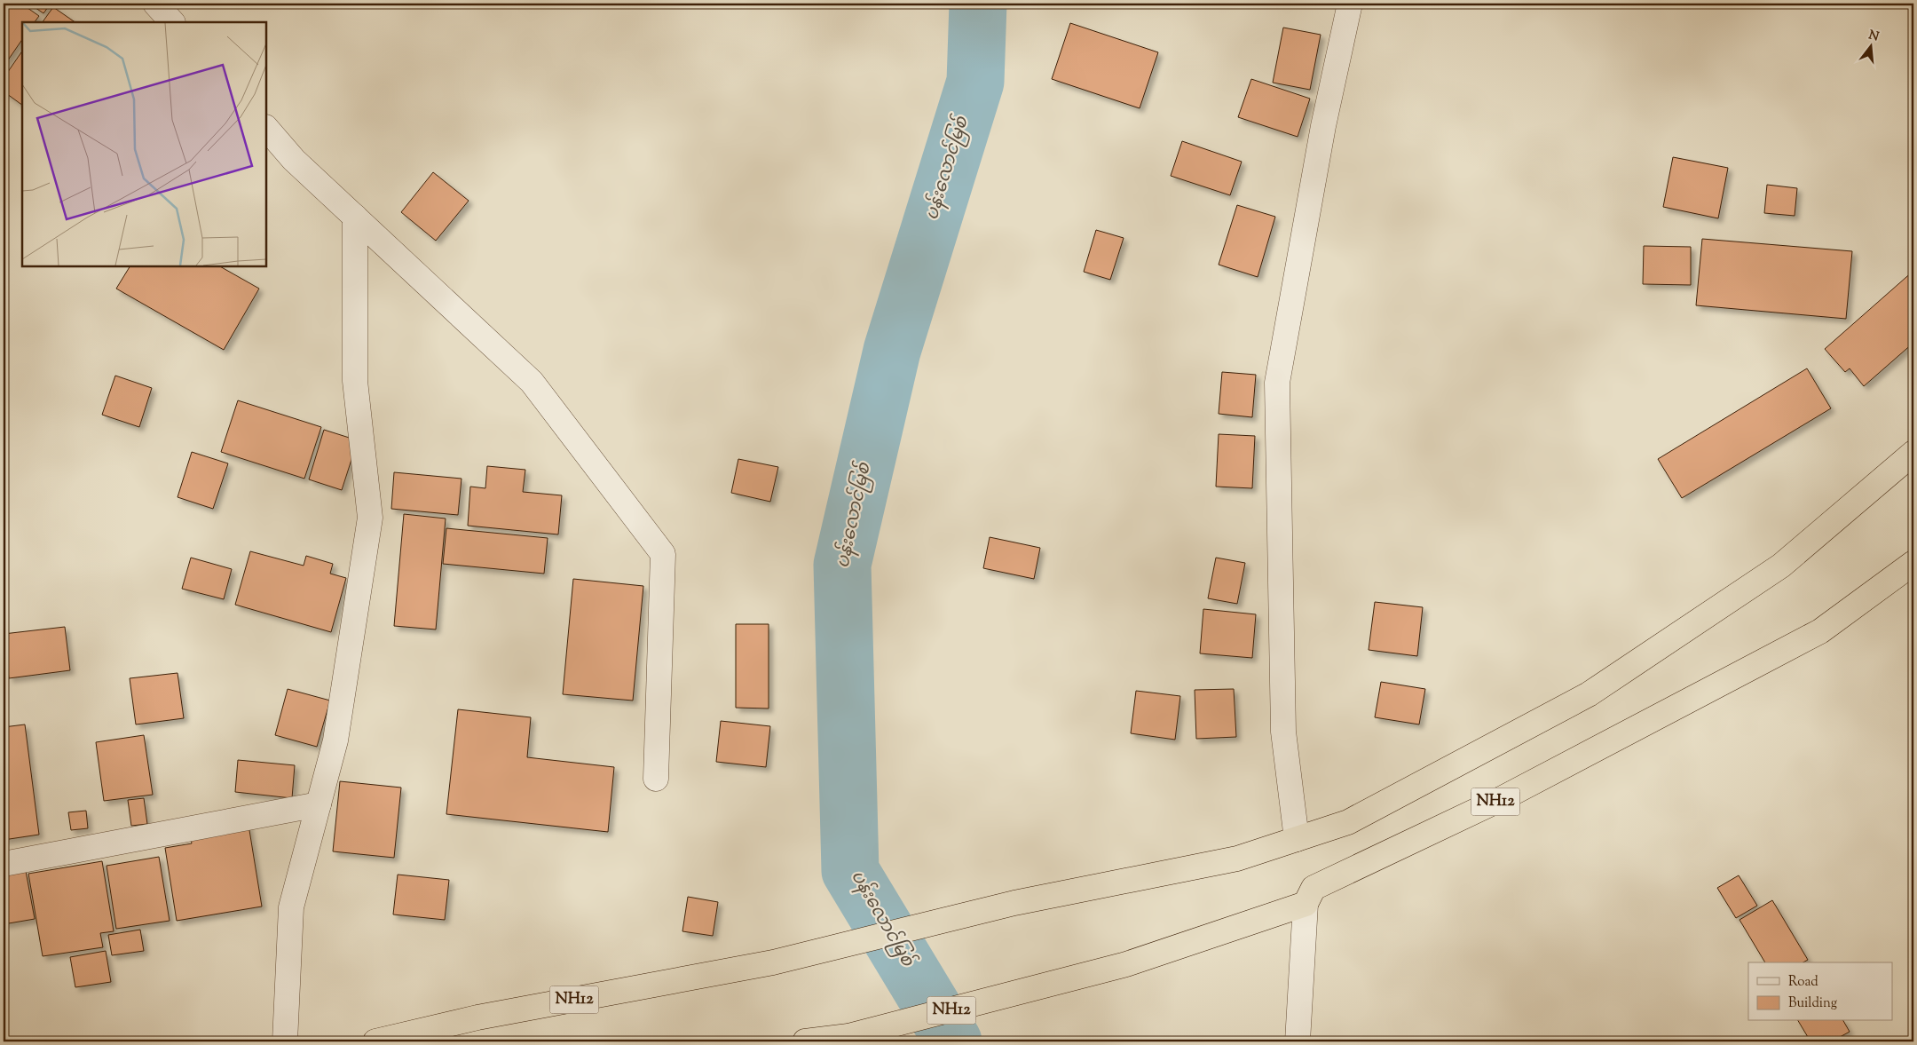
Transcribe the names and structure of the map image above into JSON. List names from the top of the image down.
{
  "streets": {
    "highway": ["NH12"]
  },
  "water": ["ပန်းလောင်မြစ်"],
  "legend": ["Road", "Building"],
  "north": "top"
}
